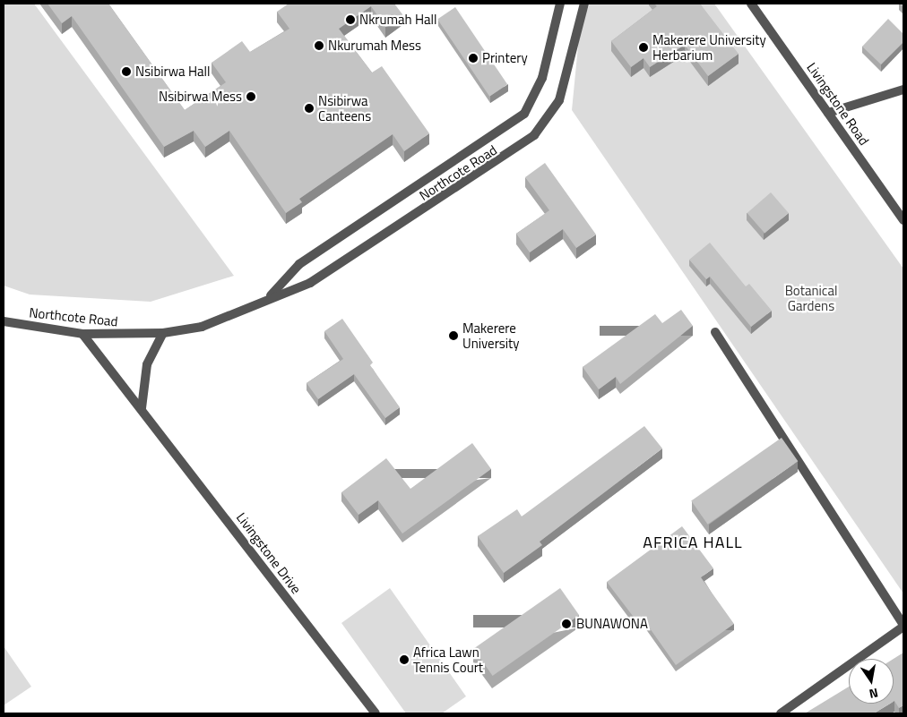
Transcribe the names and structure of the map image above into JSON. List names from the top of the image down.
{
  "streets": {
    "lane": ["Livingstone Road", "Northcote Road", "Livingstone Drive"]
  },
  "crossings": [
    ["Northcote Road", "Livingstone Drive"]
  ],
  "districts": ["AFRICA HALL"],
  "parks": ["Botanical Gardens"],
  "places": [
    "Nkrumah Hall",
    "Nkurumah Mess",
    "Makerere University Herbarium",
    "Printery",
    "Nsibirwa Hall",
    "Nsibirwa Mess",
    "Nsibirwa Canteens",
    "Makerere University",
    "BUNAWONA",
    "Africa Lawn Tennis Court"
  ],
  "north": "bottom"
}
